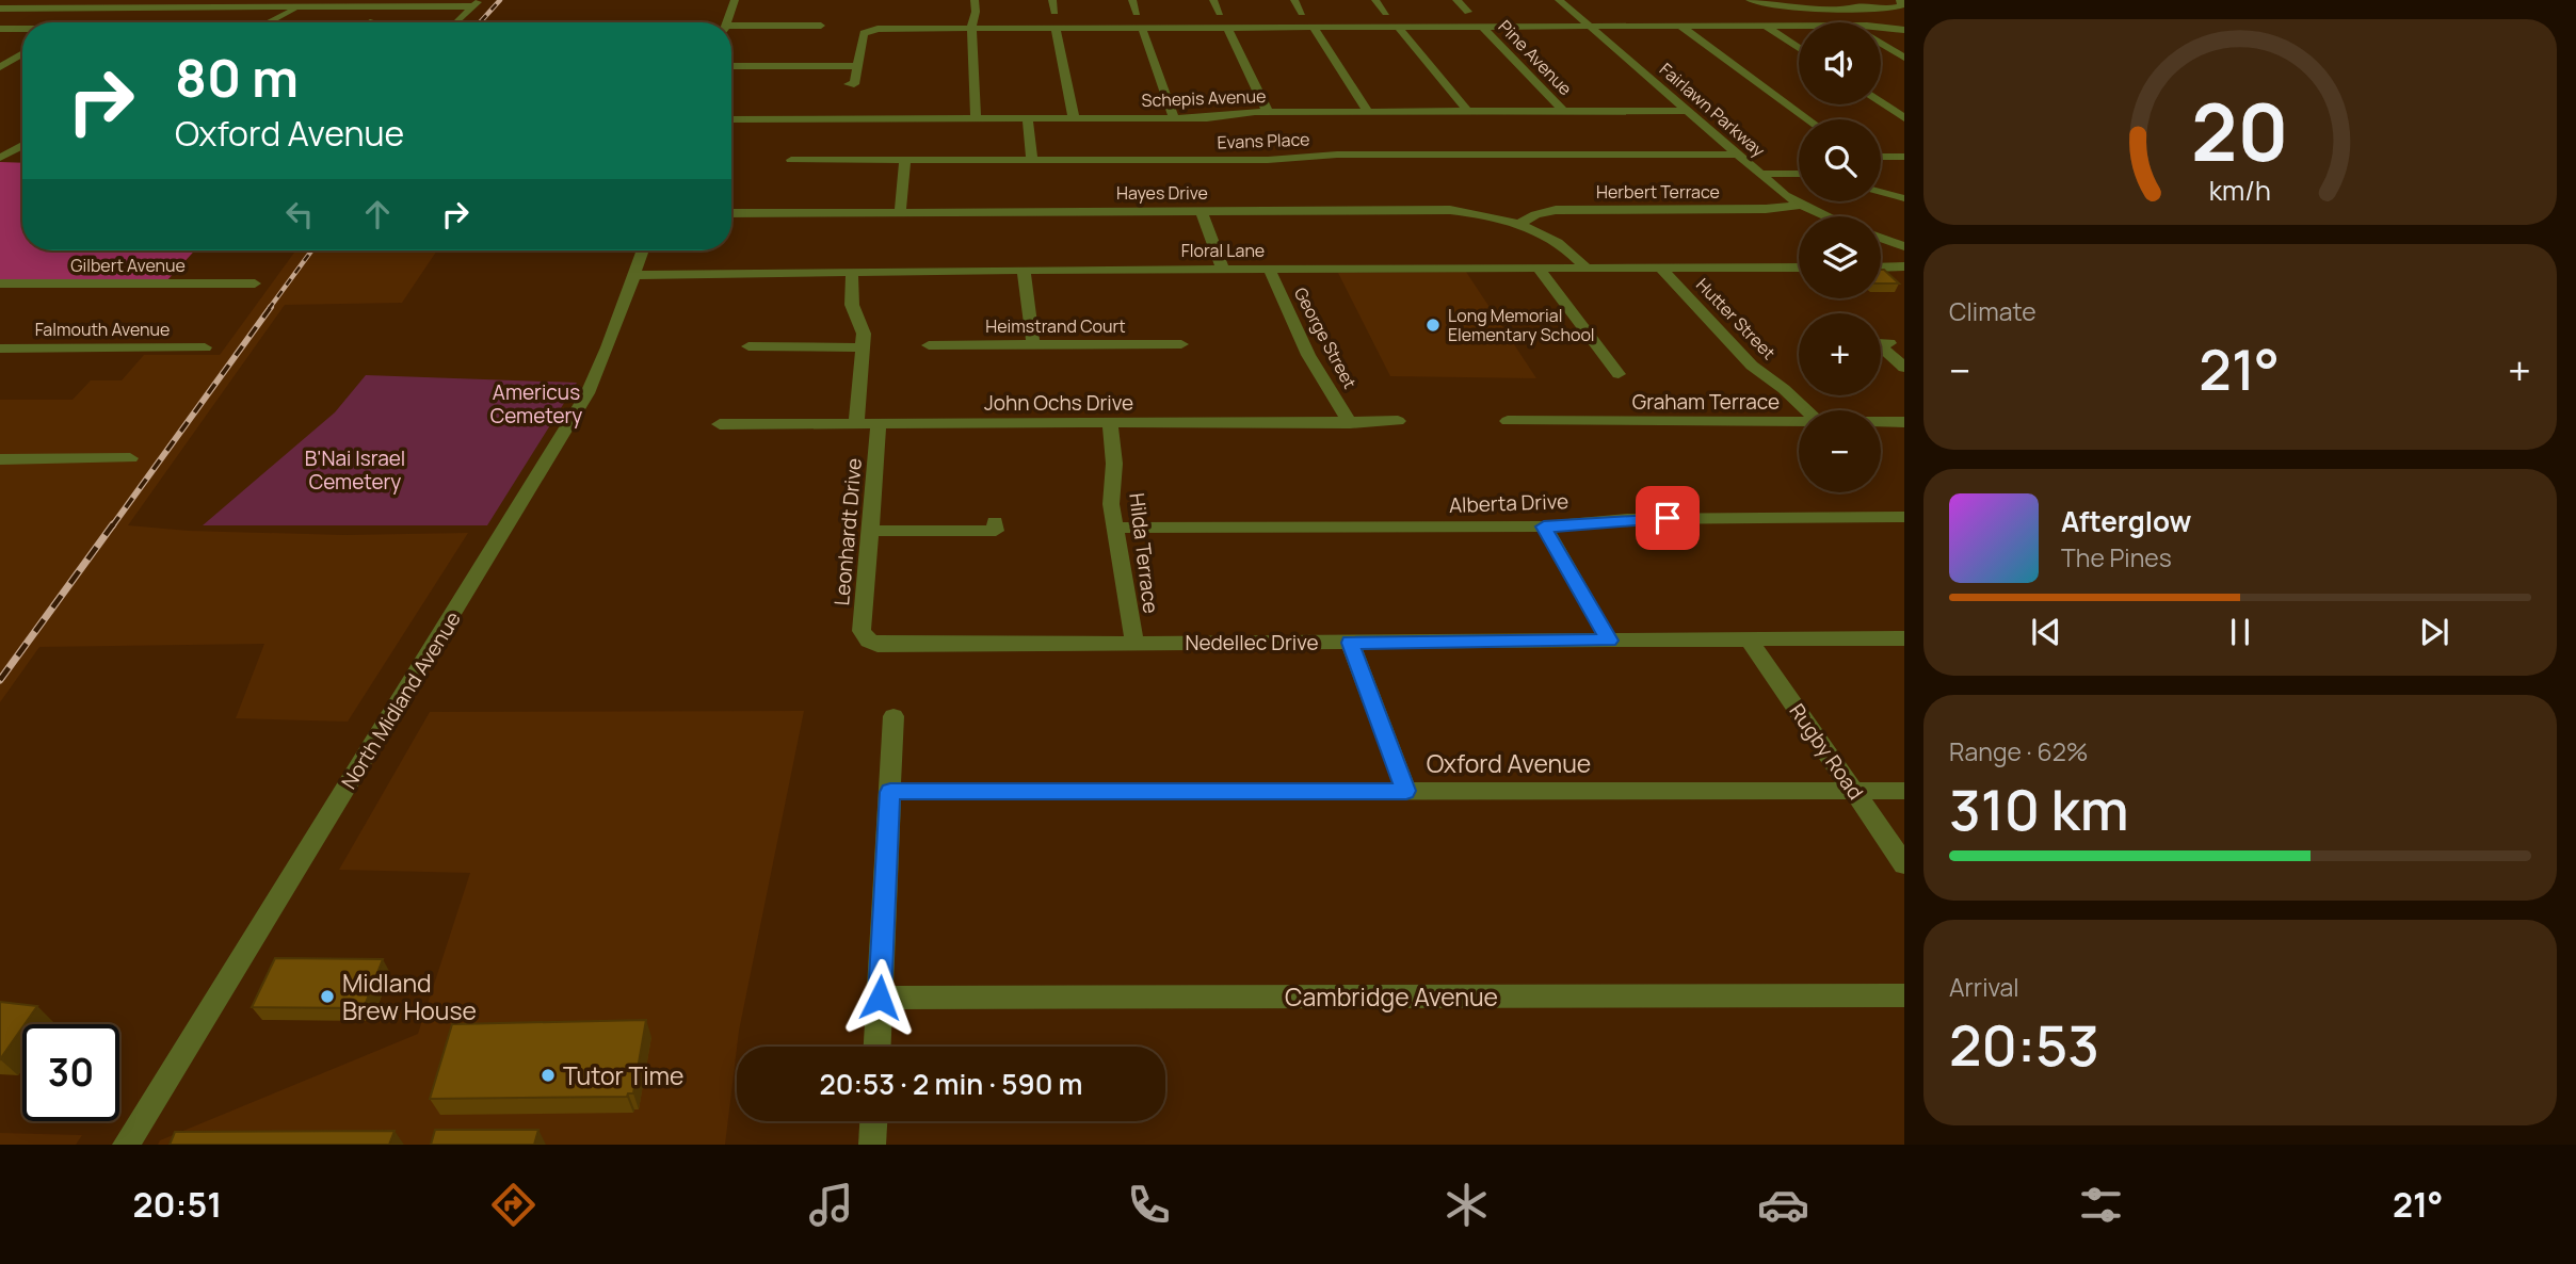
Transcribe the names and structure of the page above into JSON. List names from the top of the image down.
{
  "streets": {
    "street": [
      "Pine Avenue",
      "Schepis Avenue",
      "Fairlawn Parkway",
      "Evans Place",
      "Herbert Terrace",
      "Hayes Drive",
      "Floral Lane",
      "Gilbert Avenue",
      "Hutter Street",
      "Heimstrand Court",
      "Falmouth Avenue",
      "George Street",
      "Graham Terrace",
      "John Ochs Drive",
      "Alberta Drive",
      "Leonhardt Drive",
      "Hilda Terrace",
      "Nedellec Drive",
      "North Midland Avenue",
      "Rugby Road",
      "Oxford Avenue",
      "Cambridge Avenue"
    ]
  },
  "crossings": [
    ["Pine Avenue", "Schepis Avenue"],
    ["Schepis Avenue", "Fairlawn Parkway"],
    ["Fairlawn Parkway", "Evans Place"],
    ["Fairlawn Parkway", "Herbert Terrace"],
    ["Herbert Terrace", "Hayes Drive"],
    ["Hayes Drive", "Floral Lane"],
    ["Floral Lane", "Hutter Street"],
    ["Floral Lane", "George Street"],
    ["Floral Lane", "North Midland Avenue"],
    ["George Street", "John Ochs Drive"],
    ["John Ochs Drive", "Leonhardt Drive"],
    ["John Ochs Drive", "Hilda Terrace"],
    ["Alberta Drive", "Hilda Terrace"],
    ["Leonhardt Drive", "Nedellec Drive"],
    ["Hilda Terrace", "Nedellec Drive"],
    ["Nedellec Drive", "Rugby Road"],
    ["Rugby Road", "Oxford Avenue"]
  ],
  "parks": ["Americus Cemetery", "B'Nai Israel Cemetery"],
  "places": ["Long Memorial Elementary School", "Midland Brew House", "Tutor Time"],
  "page": {
    "map_buttons": ["+", "−"],
    "turn": ["80 m", "Oxford Avenue"],
    "tile": [
      "Climate",
      ["Range · 62%", "310 km"],
      ["Arrival", "20:53"]
    ],
    "heat": ["−", "21°", "+"],
    "song": ["Afterglow", "The Pines"],
    "limit": "30",
    "trip": "20:53 · 2 min · 590 m",
    "tabs": ["20:51", "21°"],
    "gauge": ["20", "km/h"]
  }
}
